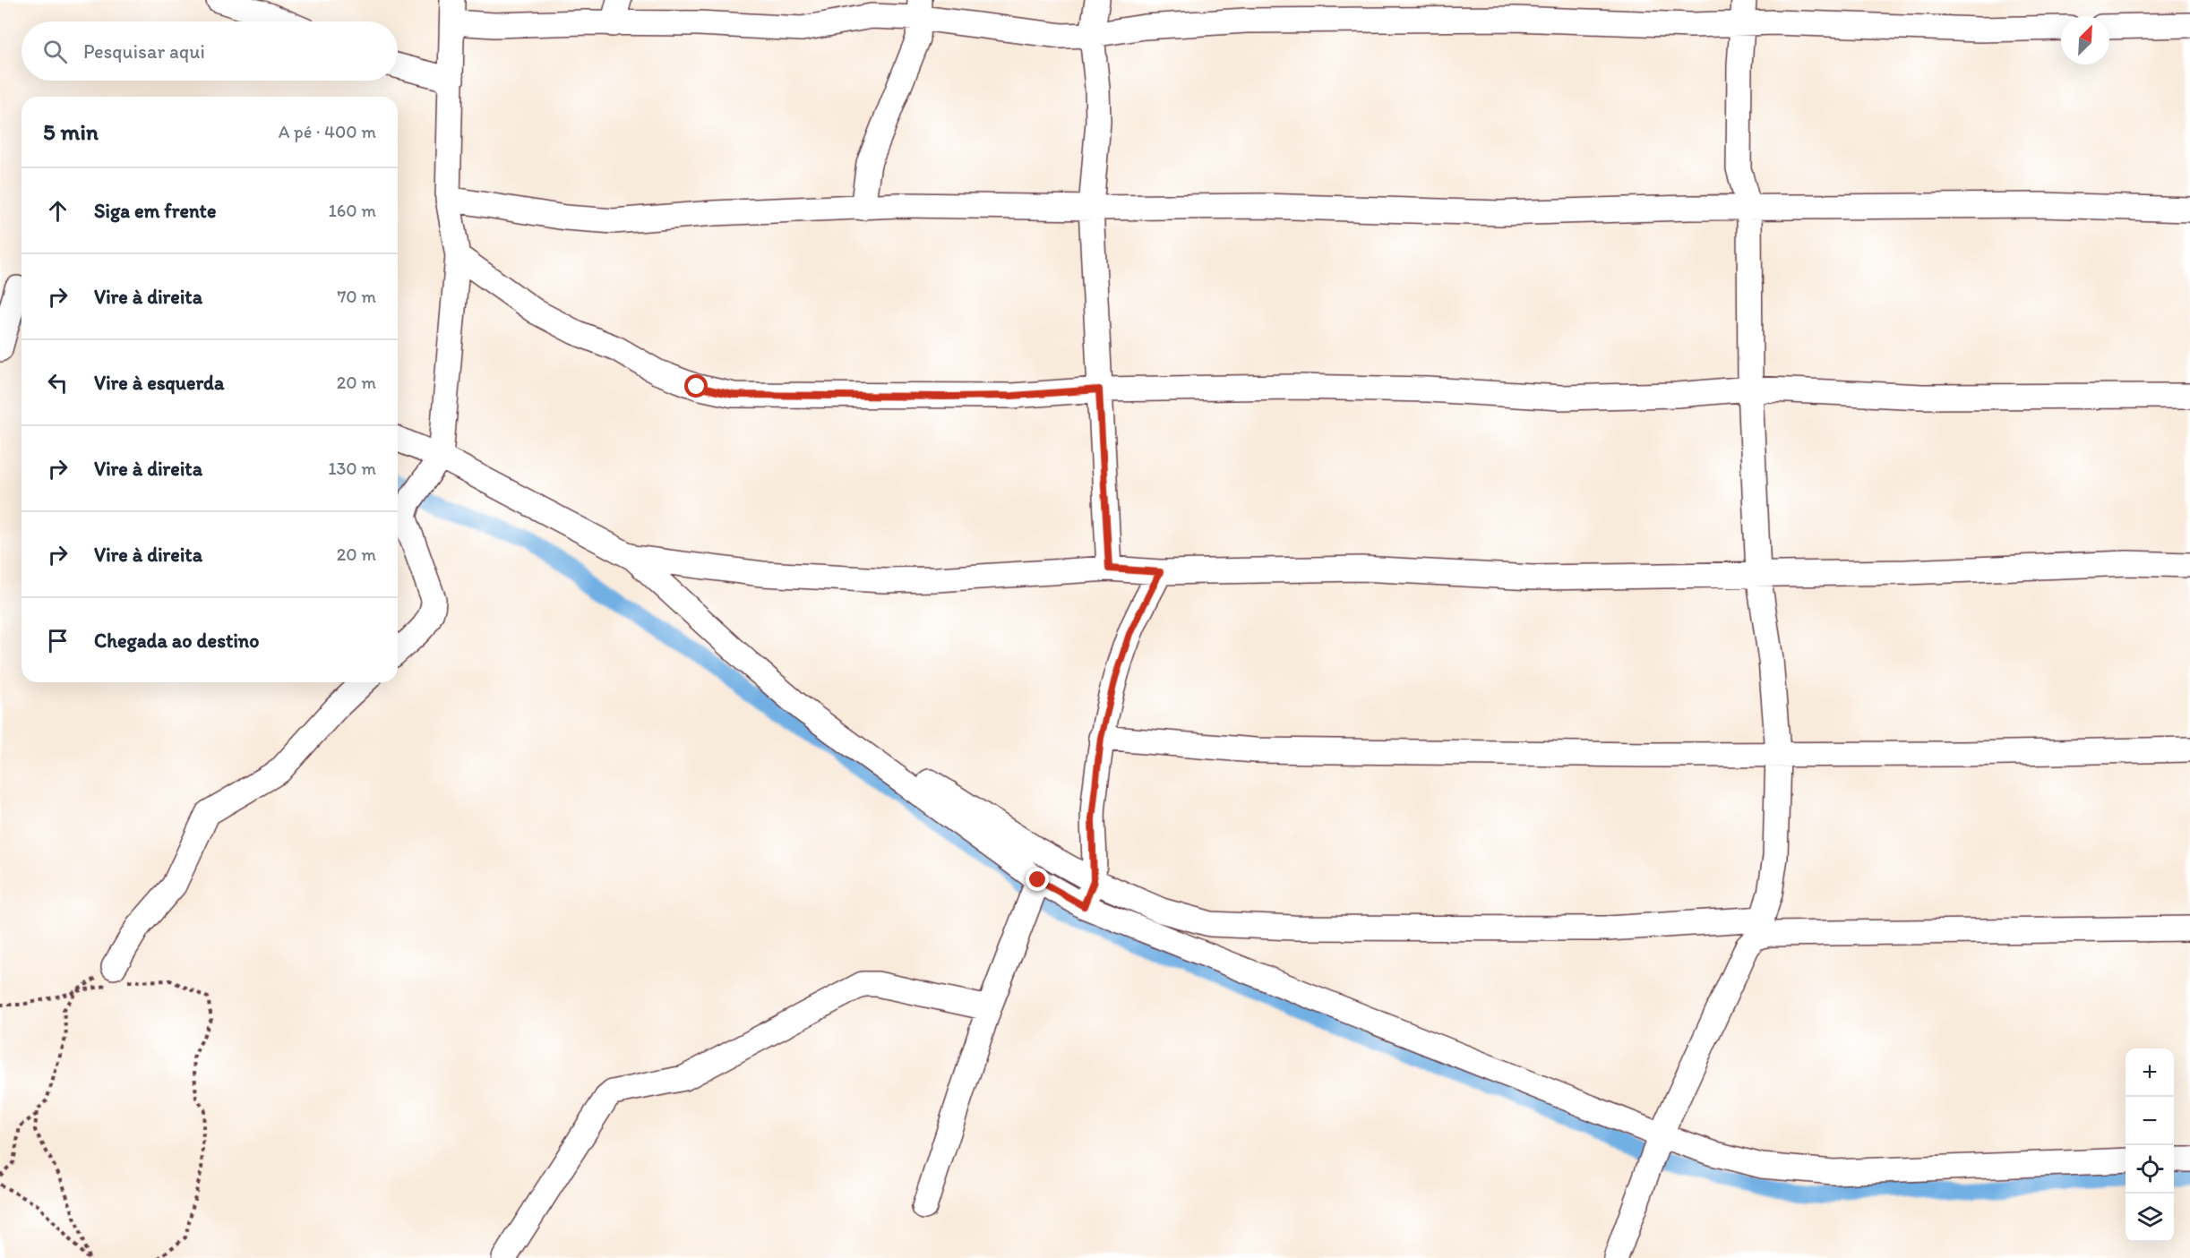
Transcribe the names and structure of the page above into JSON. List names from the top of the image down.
{
  "north": "top right",
  "page": {
    "search": "Pesquisar aqui",
    "heading": ["5 min", "A pé · 400 m"],
    "list": [
      ["Siga em frente", "160 m"],
      ["Vire à direita", "70 m"],
      ["Vire à esquerda", "20 m"],
      ["Vire à direita", "130 m"],
      ["Vire à direita", "20 m"],
      "Chegada ao destino"
    ],
    "map_buttons": ["+", "−"]
  }
}
